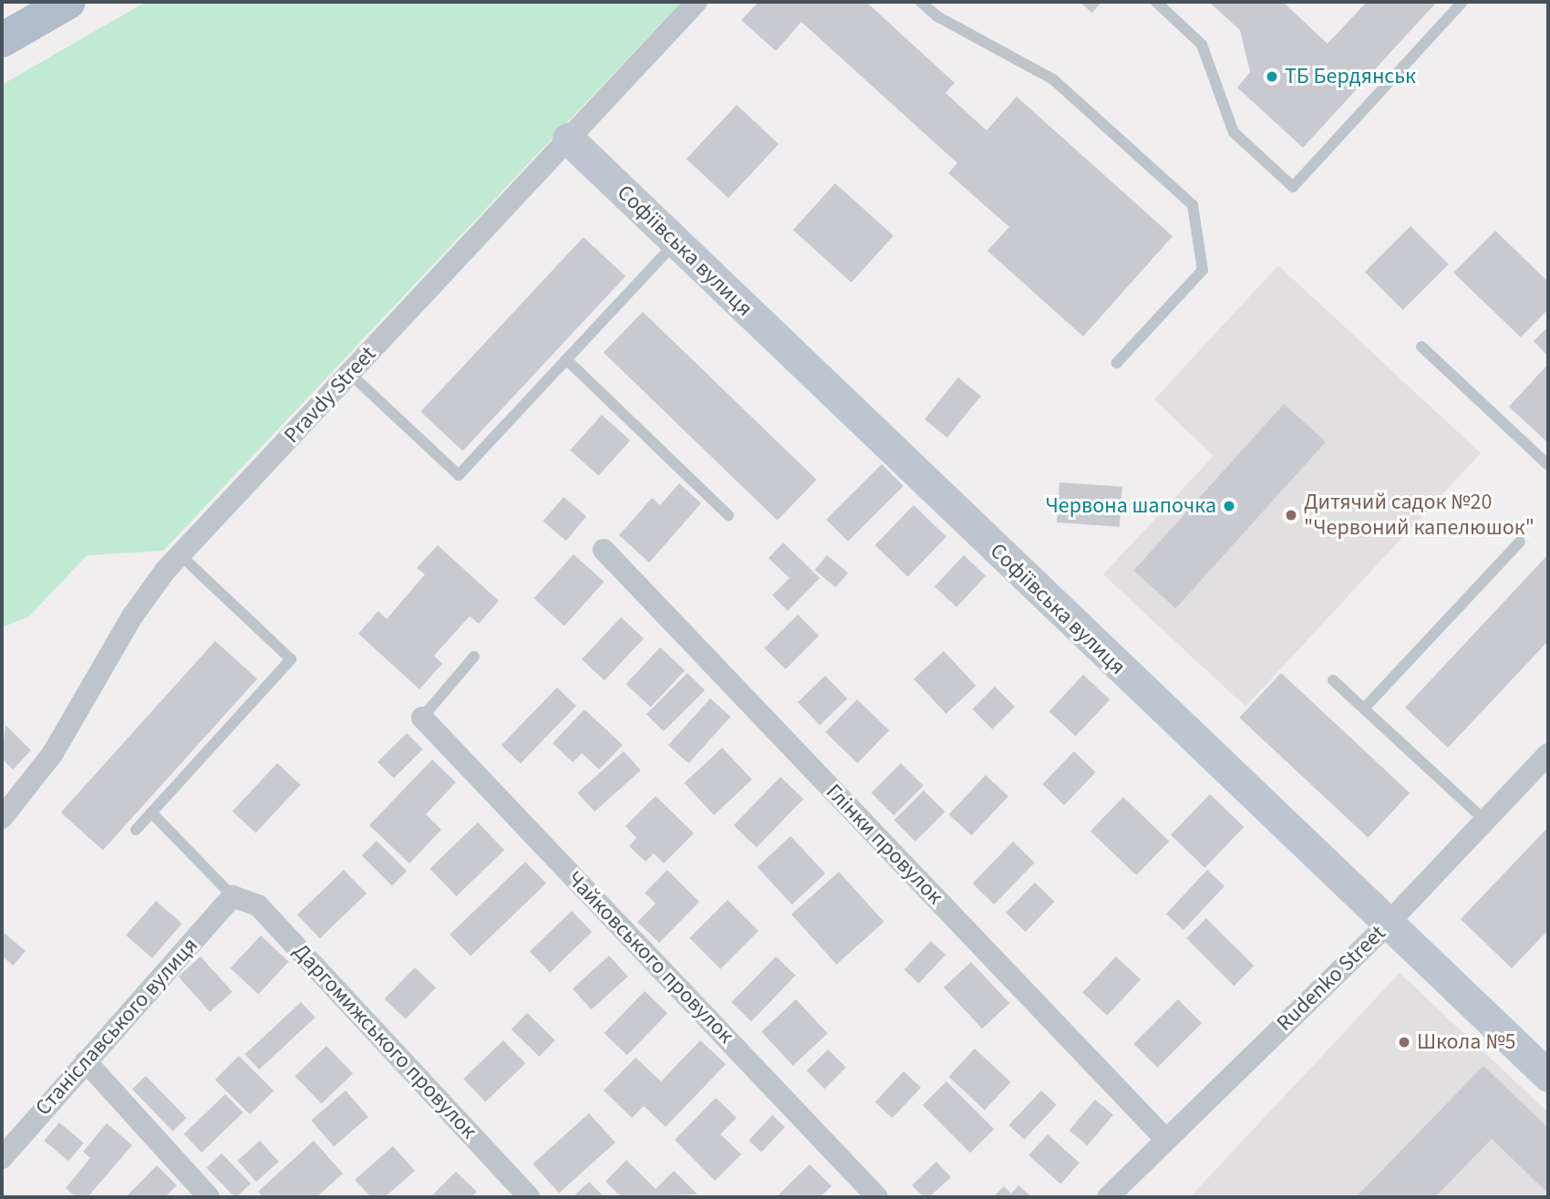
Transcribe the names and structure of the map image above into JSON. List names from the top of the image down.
{
  "streets": {
    "street": [
      "Софіївська вулиця",
      "Pravdy Street",
      "Глінки провулок",
      "Чайковського провулок",
      "Rudenko Street",
      "Станіславського вулиця",
      "Даргомижського провулок"
    ]
  },
  "crossings": [
    ["Софіївська вулиця", "Pravdy Street"],
    ["Софіївська вулиця", "Rudenko Street"],
    ["Глінки провулок", "Rudenko Street"],
    ["Станіславського вулиця", "Даргомижського провулок"]
  ],
  "places": [
    "ТБ Бердянськ",
    "Червона шапочка",
    "Дитячий садок №20 \"Червоний капелюшок\"",
    "Школа №5"
  ]
}
